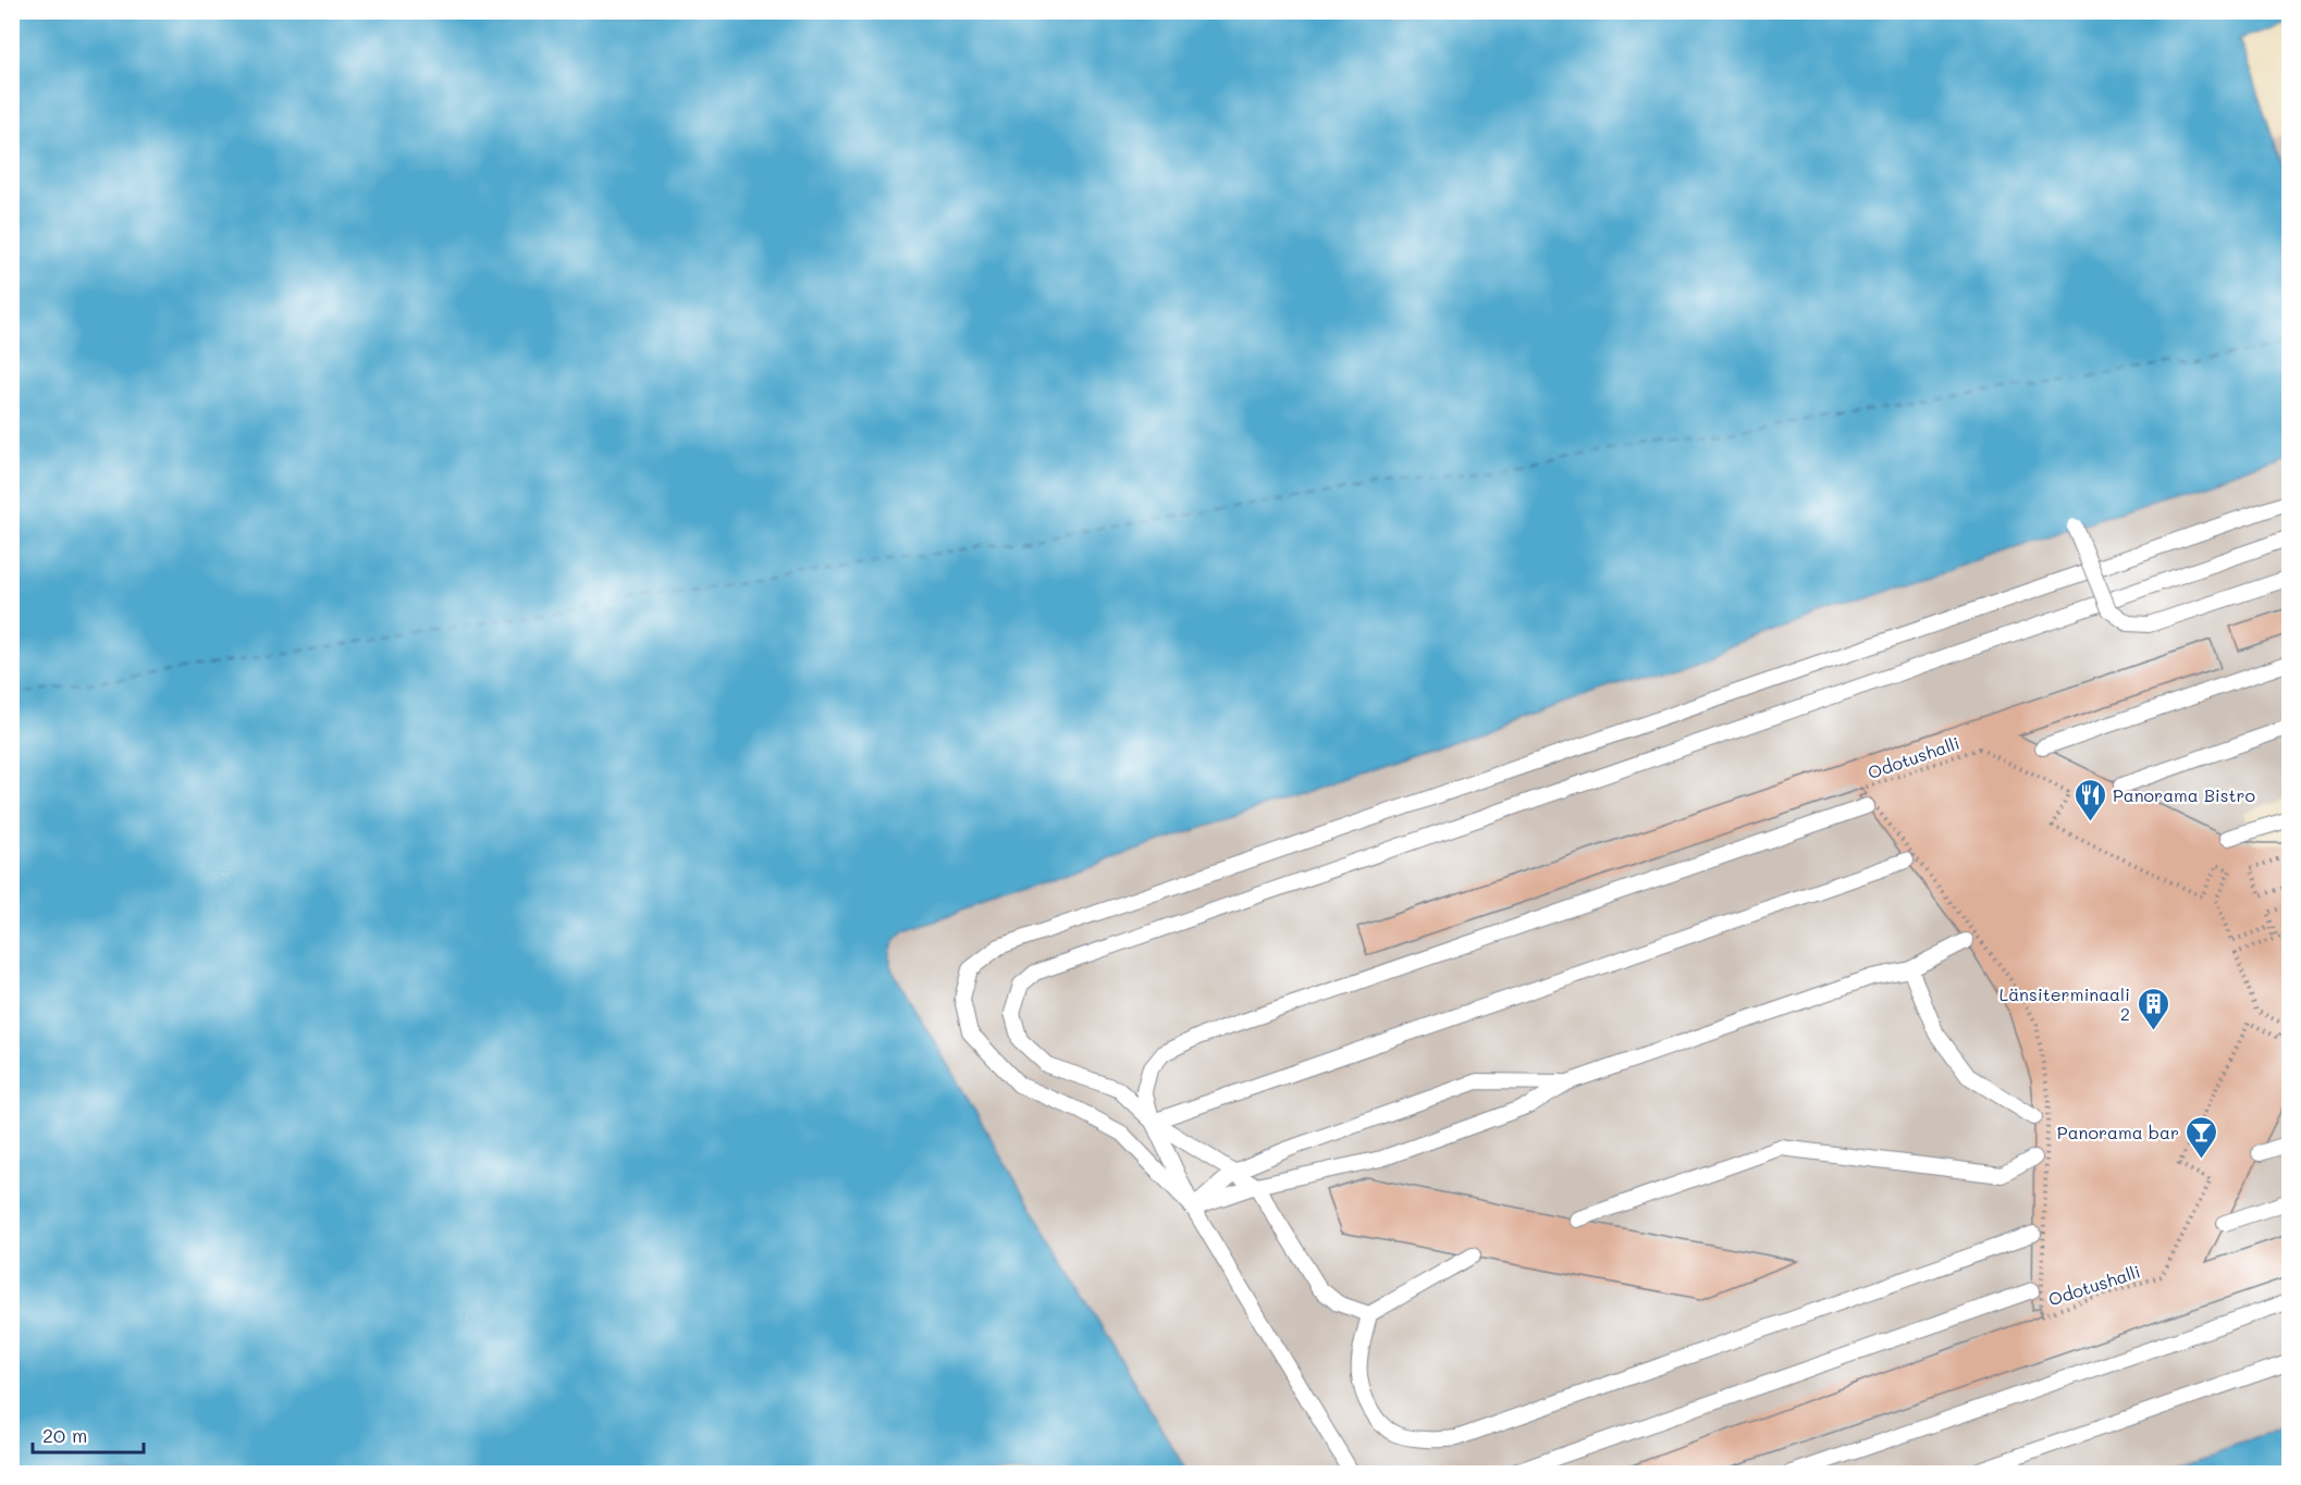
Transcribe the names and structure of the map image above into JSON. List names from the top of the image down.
{
  "streets": {
    "path": ["Odotushalli"]
  },
  "places": {
    "restaurant": ["Panorama Bistro"],
    "building": ["Länsiterminaali 2"],
    "bar": ["Panorama bar"]
  },
  "scale_bar": "20 m"
}
